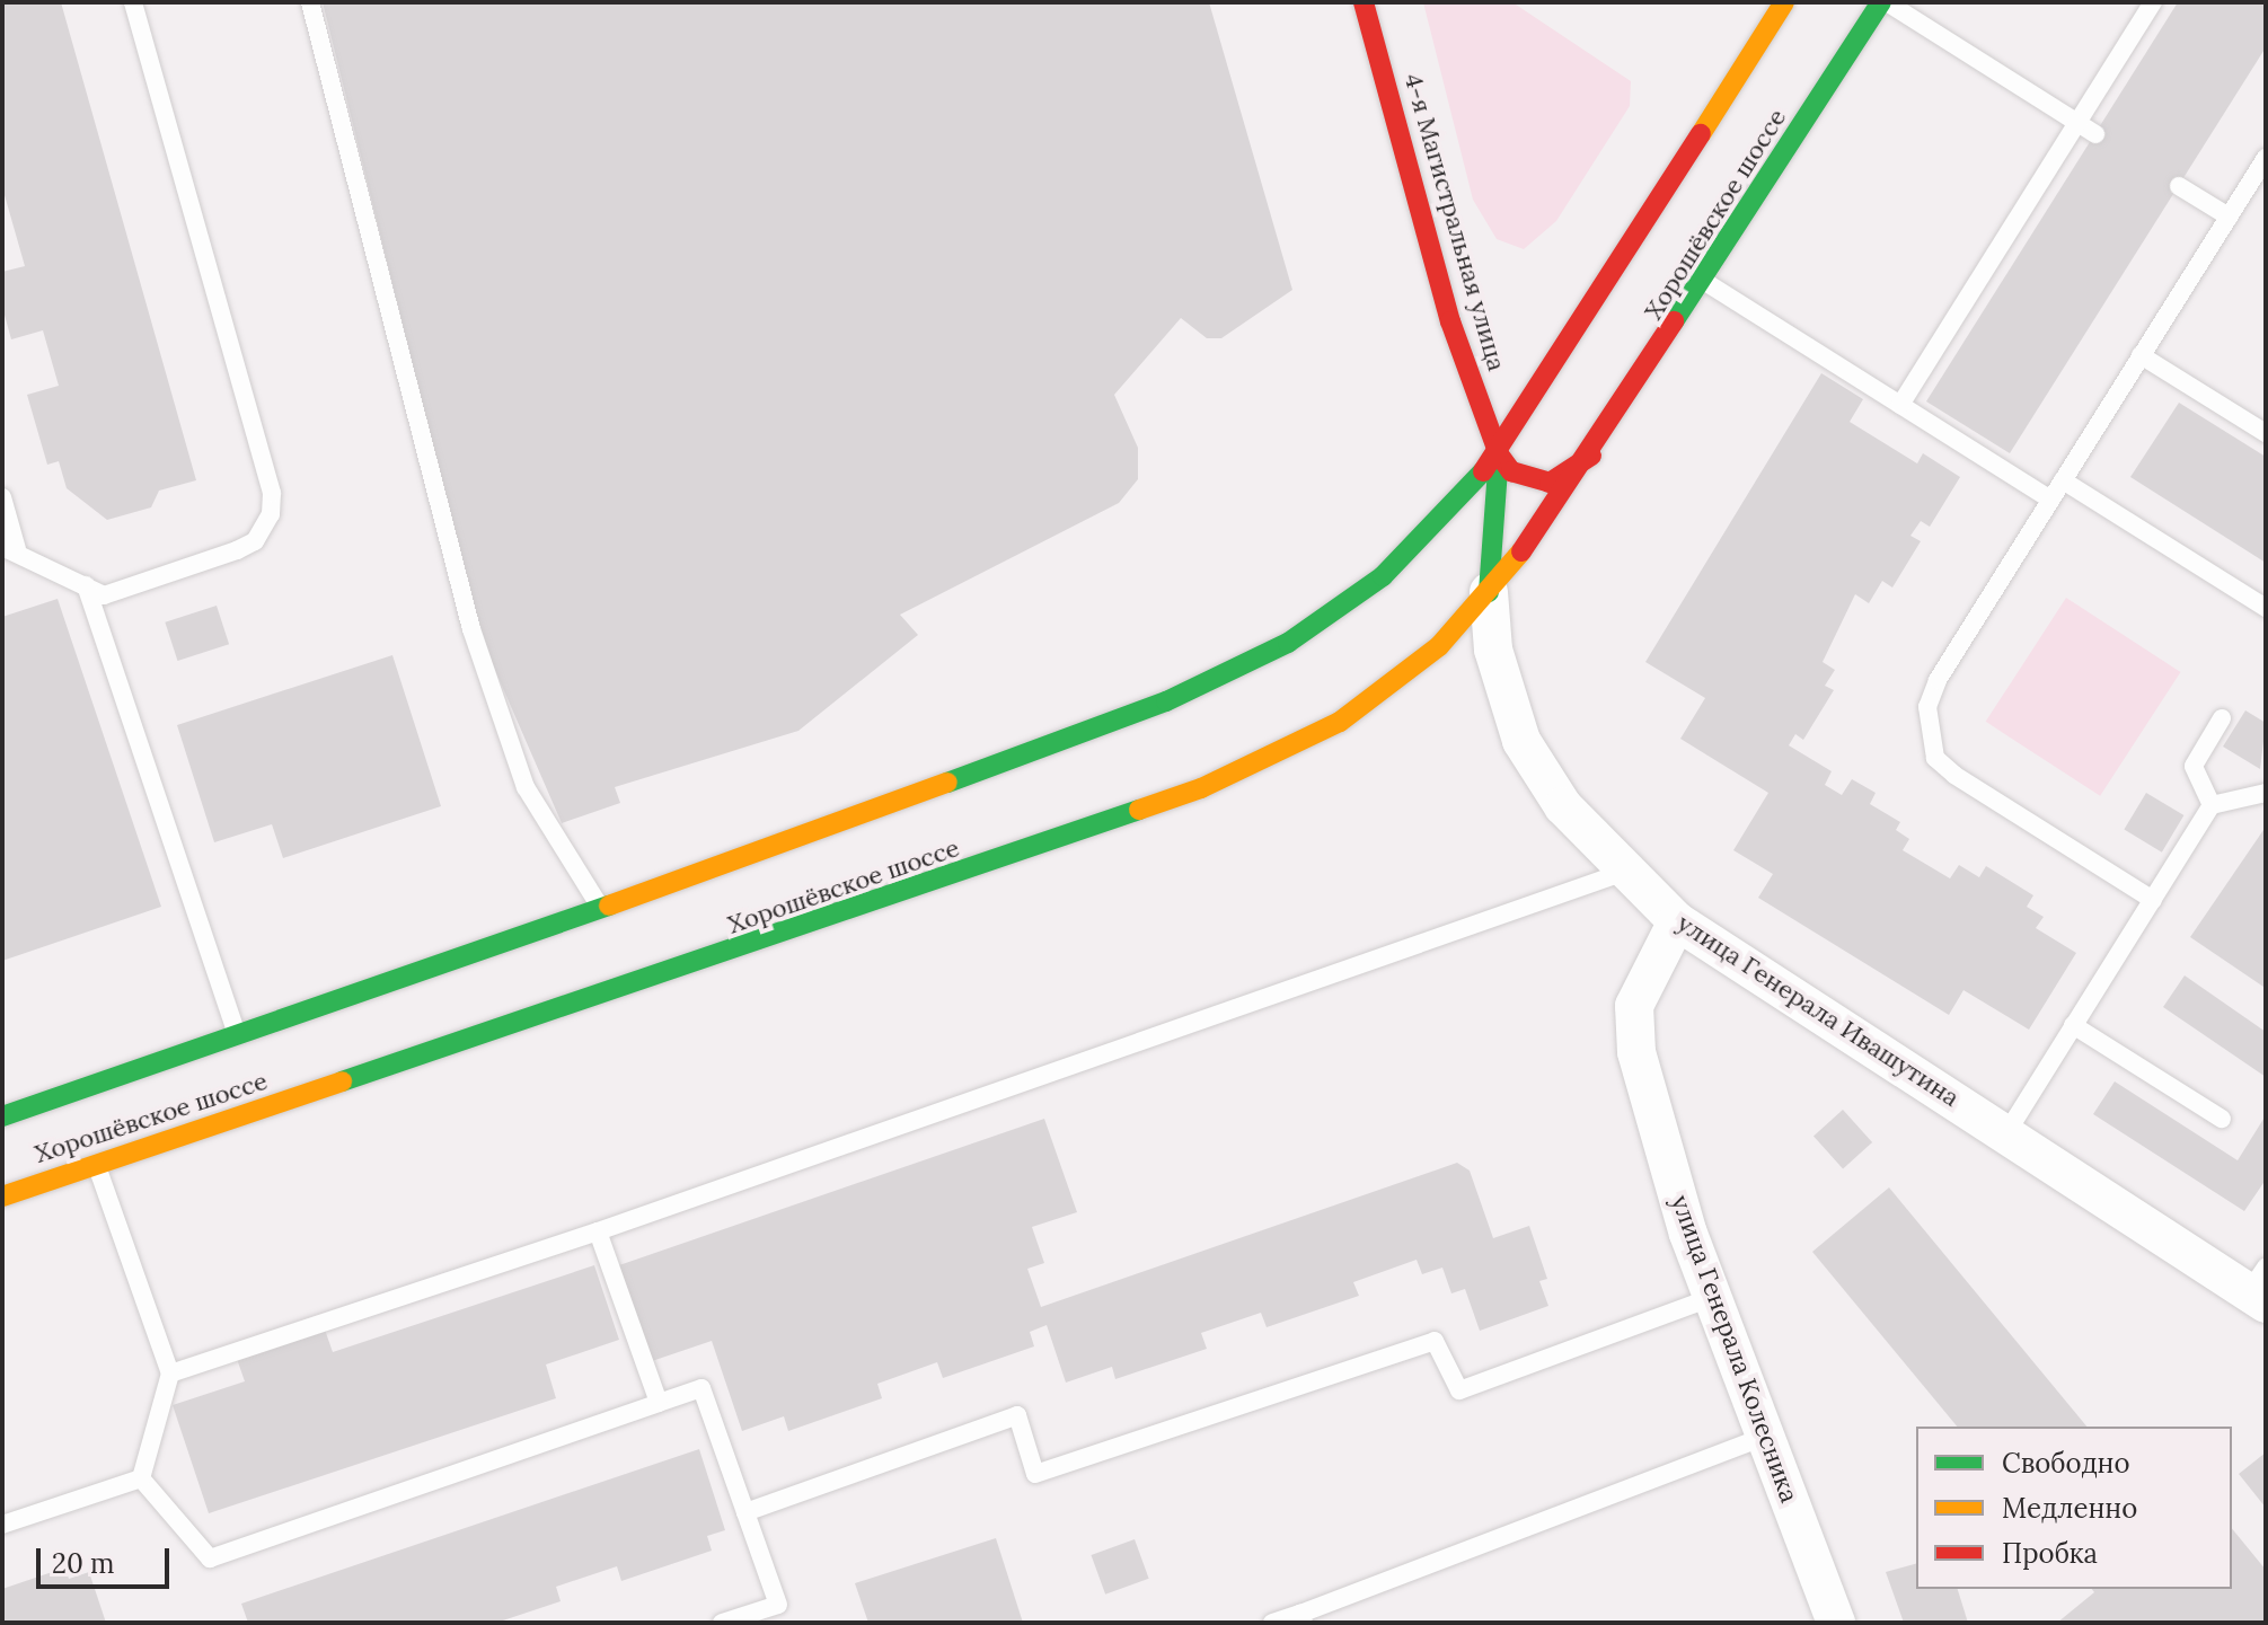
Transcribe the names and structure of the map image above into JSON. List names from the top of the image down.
{
  "streets": {
    "main road": ["Хорошёвское шоссе", "4-я Магистральная улица", "улица Генерала Ивашутина"],
    "street": ["улица Генерала Колесника"]
  },
  "crossings": [
    ["Хорошёвское шоссе", "4-я Магистральная улица"],
    ["Хорошёвское шоссе", "улица Генерала Ивашутина"],
    ["4-я Магистральная улица", "улица Генерала Ивашутина"],
    ["улица Генерала Ивашутина", "улица Генерала Колесника"]
  ],
  "legend": ["Свободно", "Медленно", "Пробка"],
  "scale_bar": "20 m"
}
